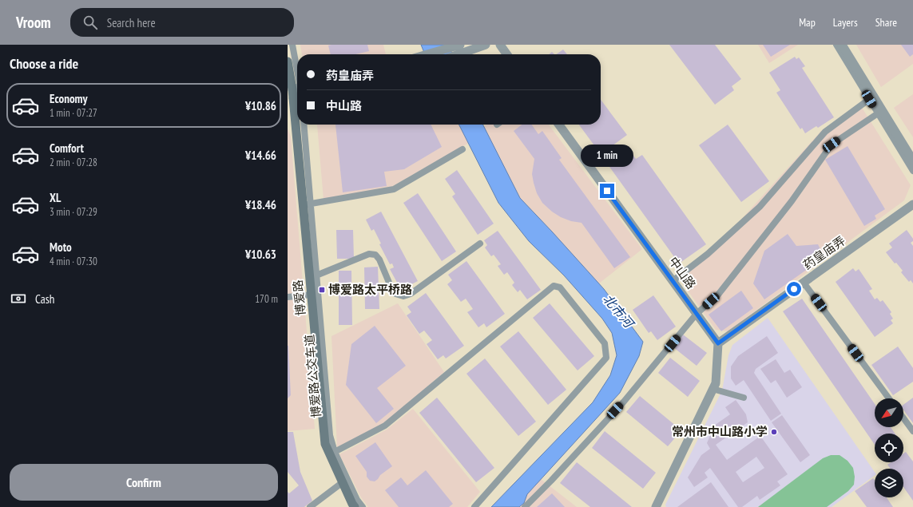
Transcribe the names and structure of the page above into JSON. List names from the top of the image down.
{
  "streets": {
    "main road": ["博爱路"],
    "street": ["药皇庙弄", "中山路"],
    "lane": ["博爱路公交车道"]
  },
  "crossings": [
    ["药皇庙弄", "中山路"],
    ["博爱路", "博爱路公交车道"]
  ],
  "water": ["北市河"],
  "places": {
    "transit": ["博爱路太平桥路"],
    "other": ["常州市中山路小学"]
  },
  "north": "bottom left",
  "page": {
    "header": "Vroom",
    "search": "Search here",
    "nav": ["Map", "Layers", "Share"],
    "heading": "Choose a ride",
    "banner": ["药皇庙弄", "中山路"],
    "list": [
      {
        "name": "Economy",
        "note": "1 min · 07:27",
        "value": "¥10.86"
      },
      {
        "name": "Comfort",
        "note": "2 min · 07:28",
        "value": "¥14.66"
      },
      {
        "name": "XL",
        "note": "3 min · 07:29",
        "value": "¥18.46"
      },
      {
        "name": "Moto",
        "note": "4 min · 07:30",
        "value": "¥10.63"
      }
    ],
    "bubble": "1 min",
    "pay": ["Cash", "170 m"],
    "buttons": "Confirm"
  }
}
